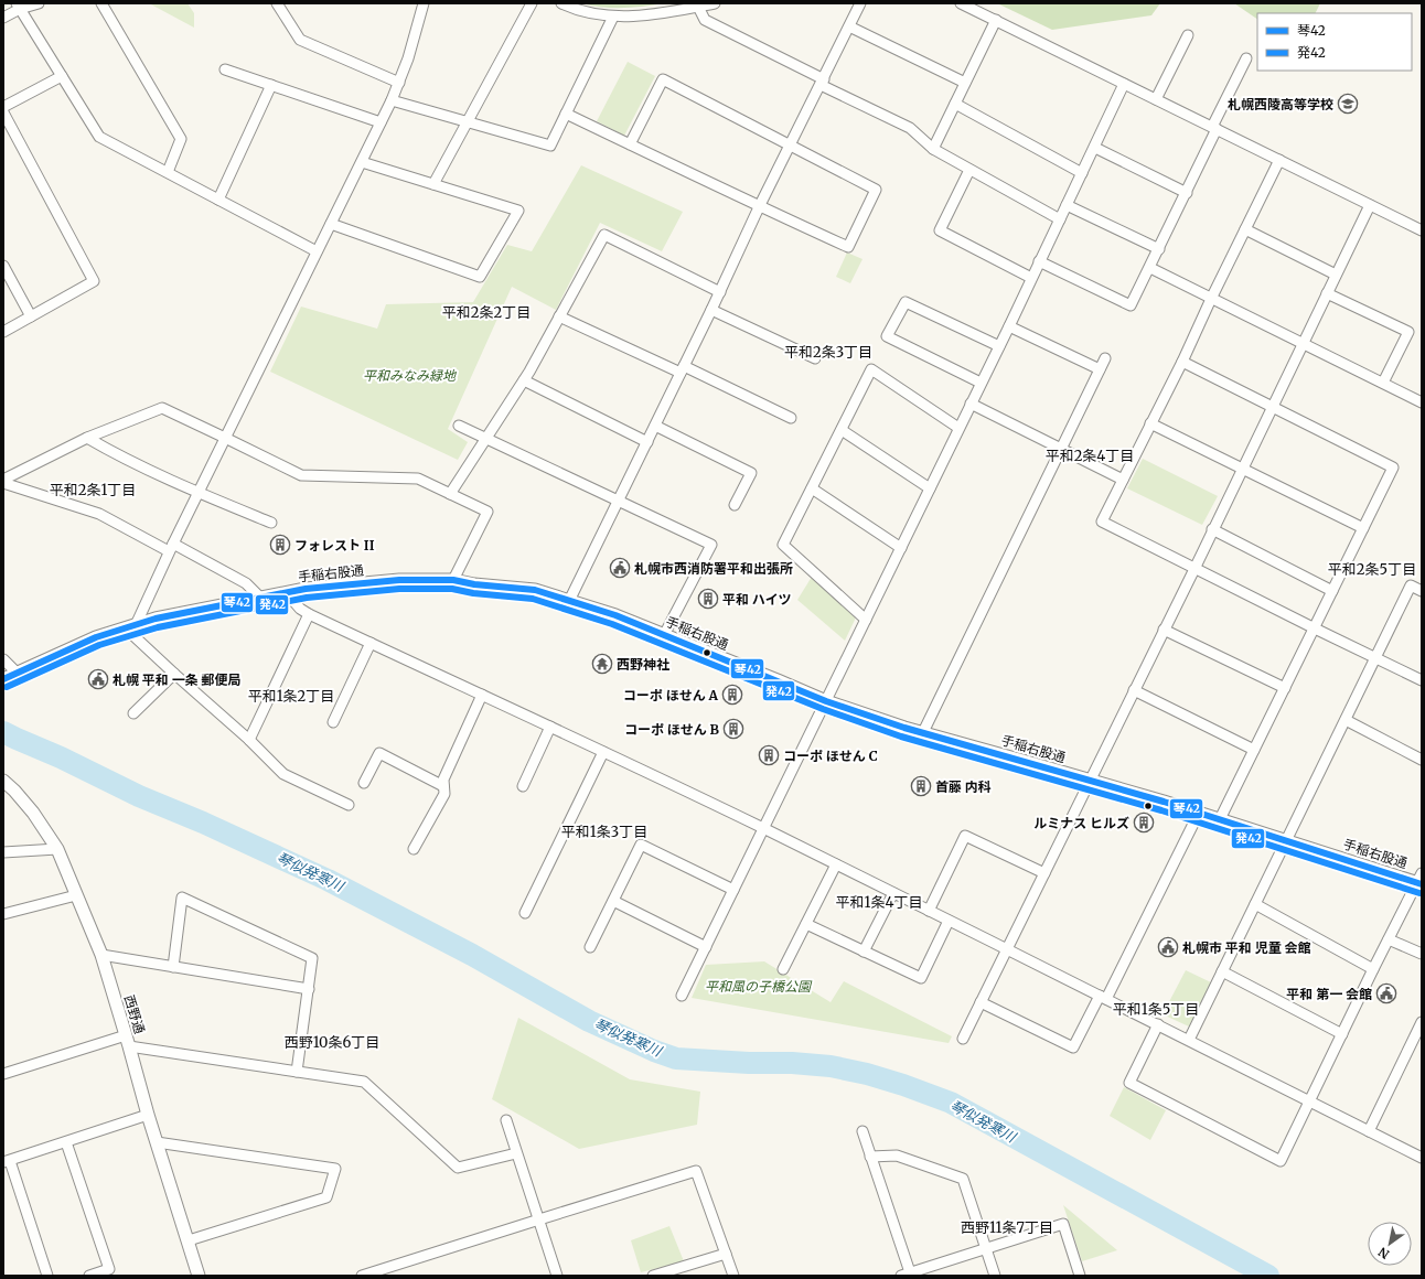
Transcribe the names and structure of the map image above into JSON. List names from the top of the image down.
{
  "streets": {
    "street": ["手稲右股通", "西野通"]
  },
  "districts": [
    "平和2条2丁目",
    "平和2条3丁目",
    "平和2条4丁目",
    "平和2条1丁目",
    "平和2条5丁目",
    "平和1条2丁目",
    "平和1条3丁目",
    "平和1条4丁目",
    "平和1条5丁目",
    "西野10条6丁目",
    "西野11条7丁目"
  ],
  "water": ["琴似発寒川"],
  "parks": ["平和みなみ緑地", "平和風の子橋公園"],
  "places": {
    "school or university": ["札幌西陵高等学校"],
    "building": [
      "フォレスト II",
      "平和 ハイツ",
      "コーポ ほせん A",
      "コーポ ほせん B",
      "コーポ ほせん C",
      "首藤 内科",
      "ルミナス ヒルズ"
    ],
    "public building": [
      "札幌市西消防署平和出張所",
      "札幌 平和 一条 郵便局",
      "札幌市 平和 児童 会館",
      "平和 第一 会館"
    ],
    "temple": ["西野神社"]
  },
  "lines": ["transit line 琴42", "transit line 発42"],
  "legend": ["琴42", "発42"],
  "north": "bottom left"
}
